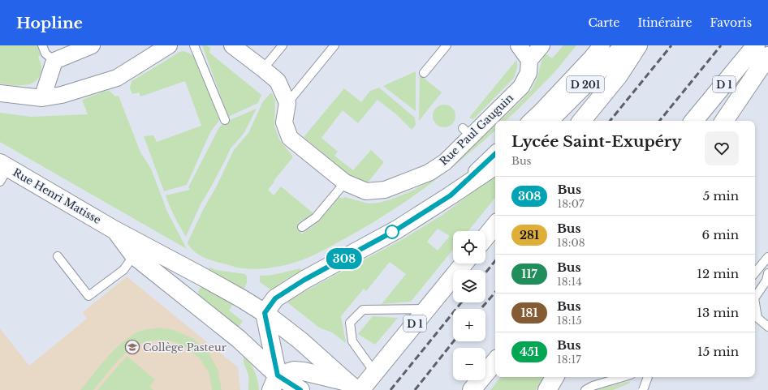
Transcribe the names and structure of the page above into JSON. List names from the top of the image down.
{
  "streets": {
    "main road": ["D 201", "D 1", "Rue Henri Matisse"],
    "street": ["Rue Paul Gauguin"]
  },
  "crossings": [
    ["D 1", "Rue Henri Matisse"]
  ],
  "places": {
    "school or university": ["Collège Pasteur"]
  },
  "lines": ["bus line 308"],
  "page": {
    "header": "Hopline",
    "nav": ["Carte", "Itinéraire", "Favoris"],
    "on_map": "308",
    "heading": ["Lycée Saint-Exupéry", "Bus"],
    "list": [
      {
        "mark": "308",
        "name": "Bus",
        "note": "18:07",
        "value": "5 min"
      },
      {
        "mark": "281",
        "name": "Bus",
        "note": "18:08",
        "value": "6 min"
      },
      {
        "mark": "117",
        "name": "Bus",
        "note": "18:14",
        "value": "12 min"
      },
      {
        "mark": "181",
        "name": "Bus",
        "note": "18:15",
        "value": "13 min"
      },
      {
        "mark": "451",
        "name": "Bus",
        "note": "18:17",
        "value": "15 min"
      }
    ],
    "map_buttons": ["+", "−"]
  }
}
